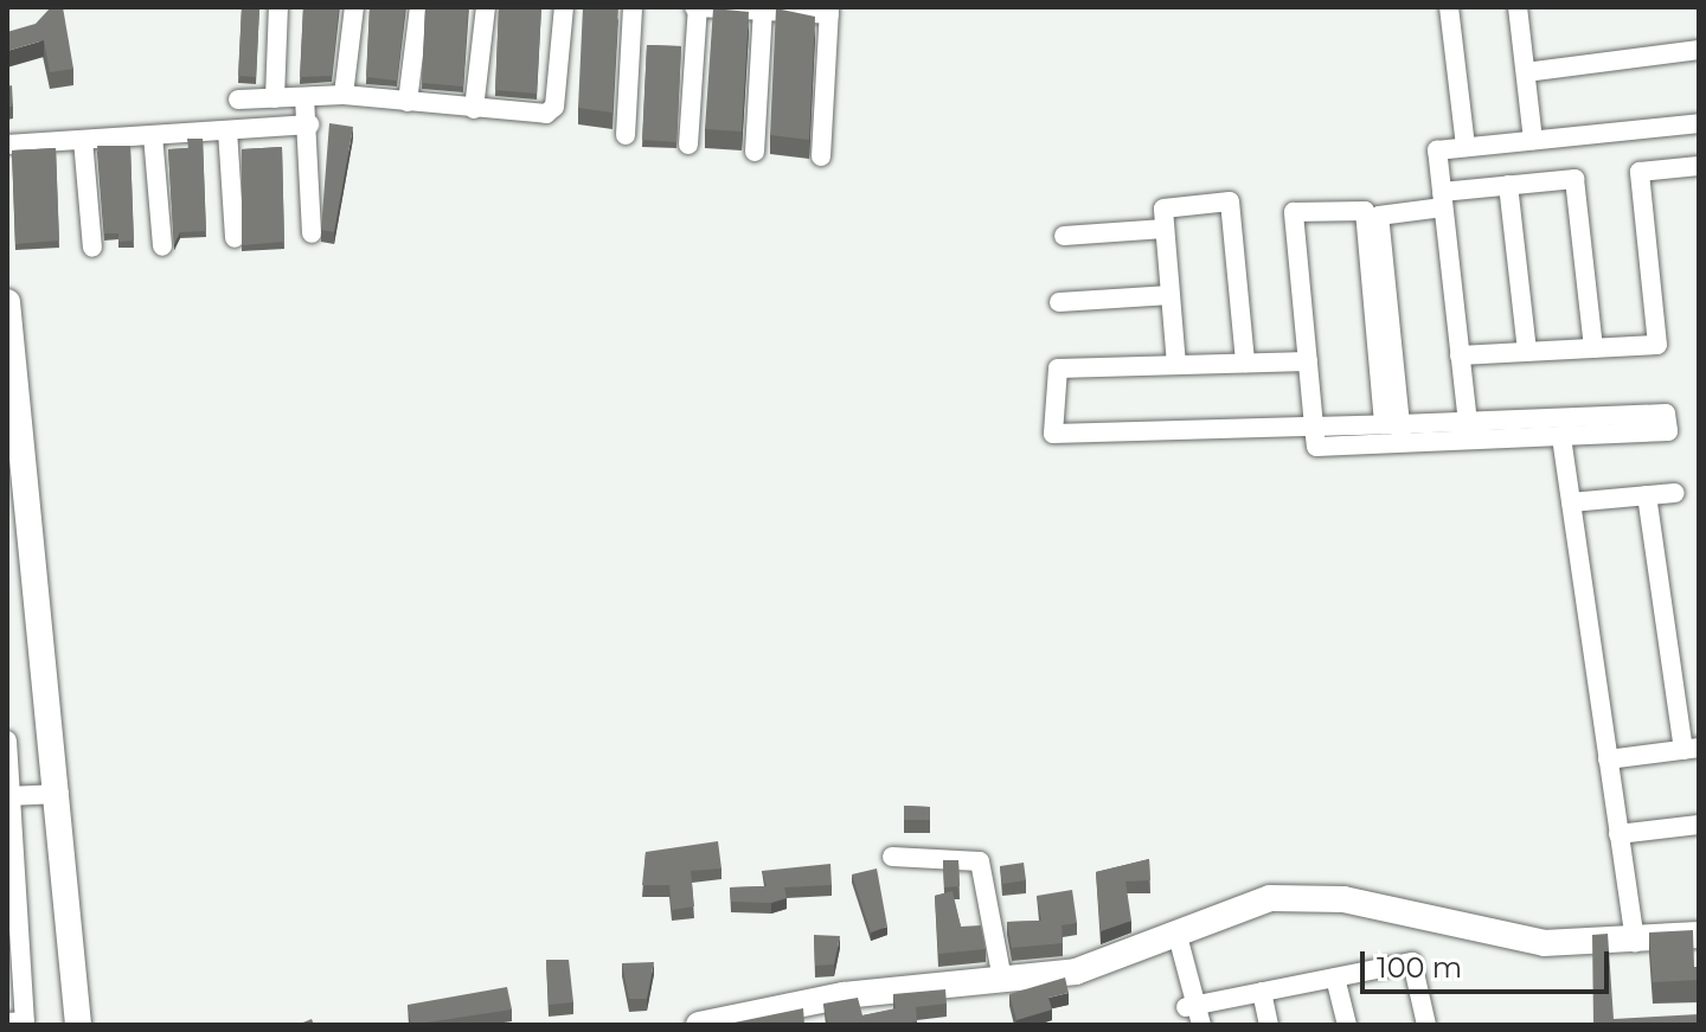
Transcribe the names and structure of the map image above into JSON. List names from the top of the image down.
{
  "scale_bar": "100 m"
}
